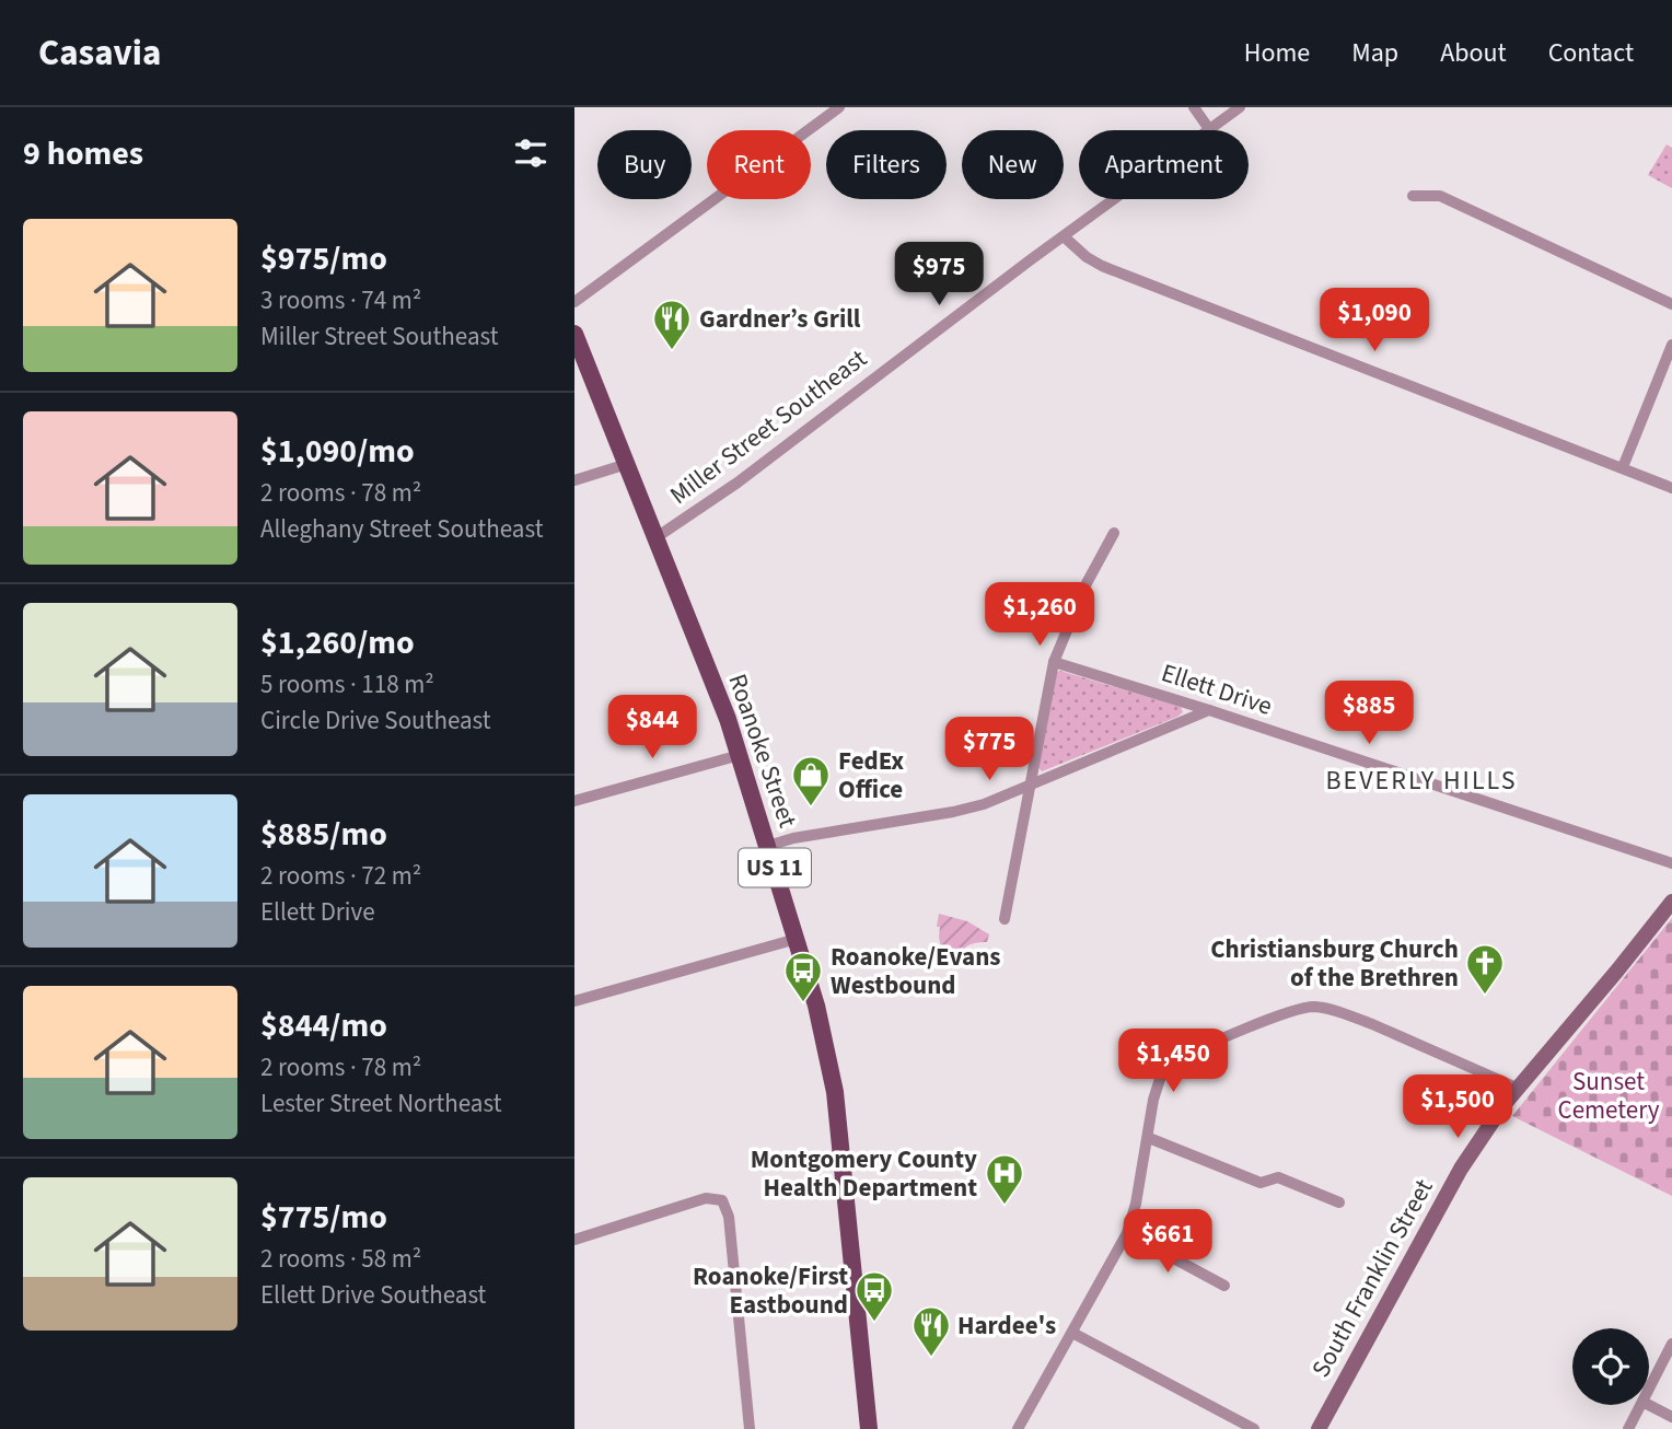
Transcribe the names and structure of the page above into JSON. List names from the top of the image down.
{
  "streets": {
    "main road": ["Roanoke Street", "US 11", "South Franklin Street"],
    "street": ["Miller Street Southeast", "Ellett Drive"]
  },
  "crossings": [
    ["Miller Street Southeast", "Roanoke Street"]
  ],
  "districts": ["BEVERLY HILLS"],
  "parks": ["Sunset Cemetery"],
  "places": {
    "restaurant": ["Gardner’s Grill", "Hardee's"],
    "shop": ["FedEx Office"],
    "church": ["Christiansburg Church of the Brethren"],
    "bus stop": ["Roanoke/Evans Westbound", "Roanoke/First Eastbound"],
    "hospital": ["Montgomery County Health Department"]
  },
  "page": {
    "header": "Casavia",
    "nav": [
      "Home",
      "Map",
      "About",
      "Contact"
    ],
    "heading": "9 homes",
    "chip": [
      "Buy",
      "Rent",
      "Filters",
      "New",
      "Apartment"
    ],
    "list": [
      {
        "name": "$975/mo",
        "note": "3 rooms · 74 m² · Miller Street Southeast"
      },
      {
        "name": "$1,090/mo",
        "note": "2 rooms · 78 m² · Alleghany Street Southeast"
      },
      {
        "name": "$1,260/mo",
        "note": "5 rooms · 118 m² · Circle Drive Southeast"
      },
      {
        "name": "$885/mo",
        "note": "2 rooms · 72 m² · Ellett Drive"
      },
      {
        "name": "$844/mo",
        "note": "2 rooms · 78 m² · Lester Street Northeast"
      },
      {
        "name": "$775/mo",
        "note": "2 rooms · 58 m² · Ellett Drive Southeast"
      }
    ],
    "price": [
      "$975",
      "$1,090",
      "$1,260",
      "$885",
      "$844",
      "$775",
      "$1,450",
      "$1,500",
      "$661"
    ]
  }
}
